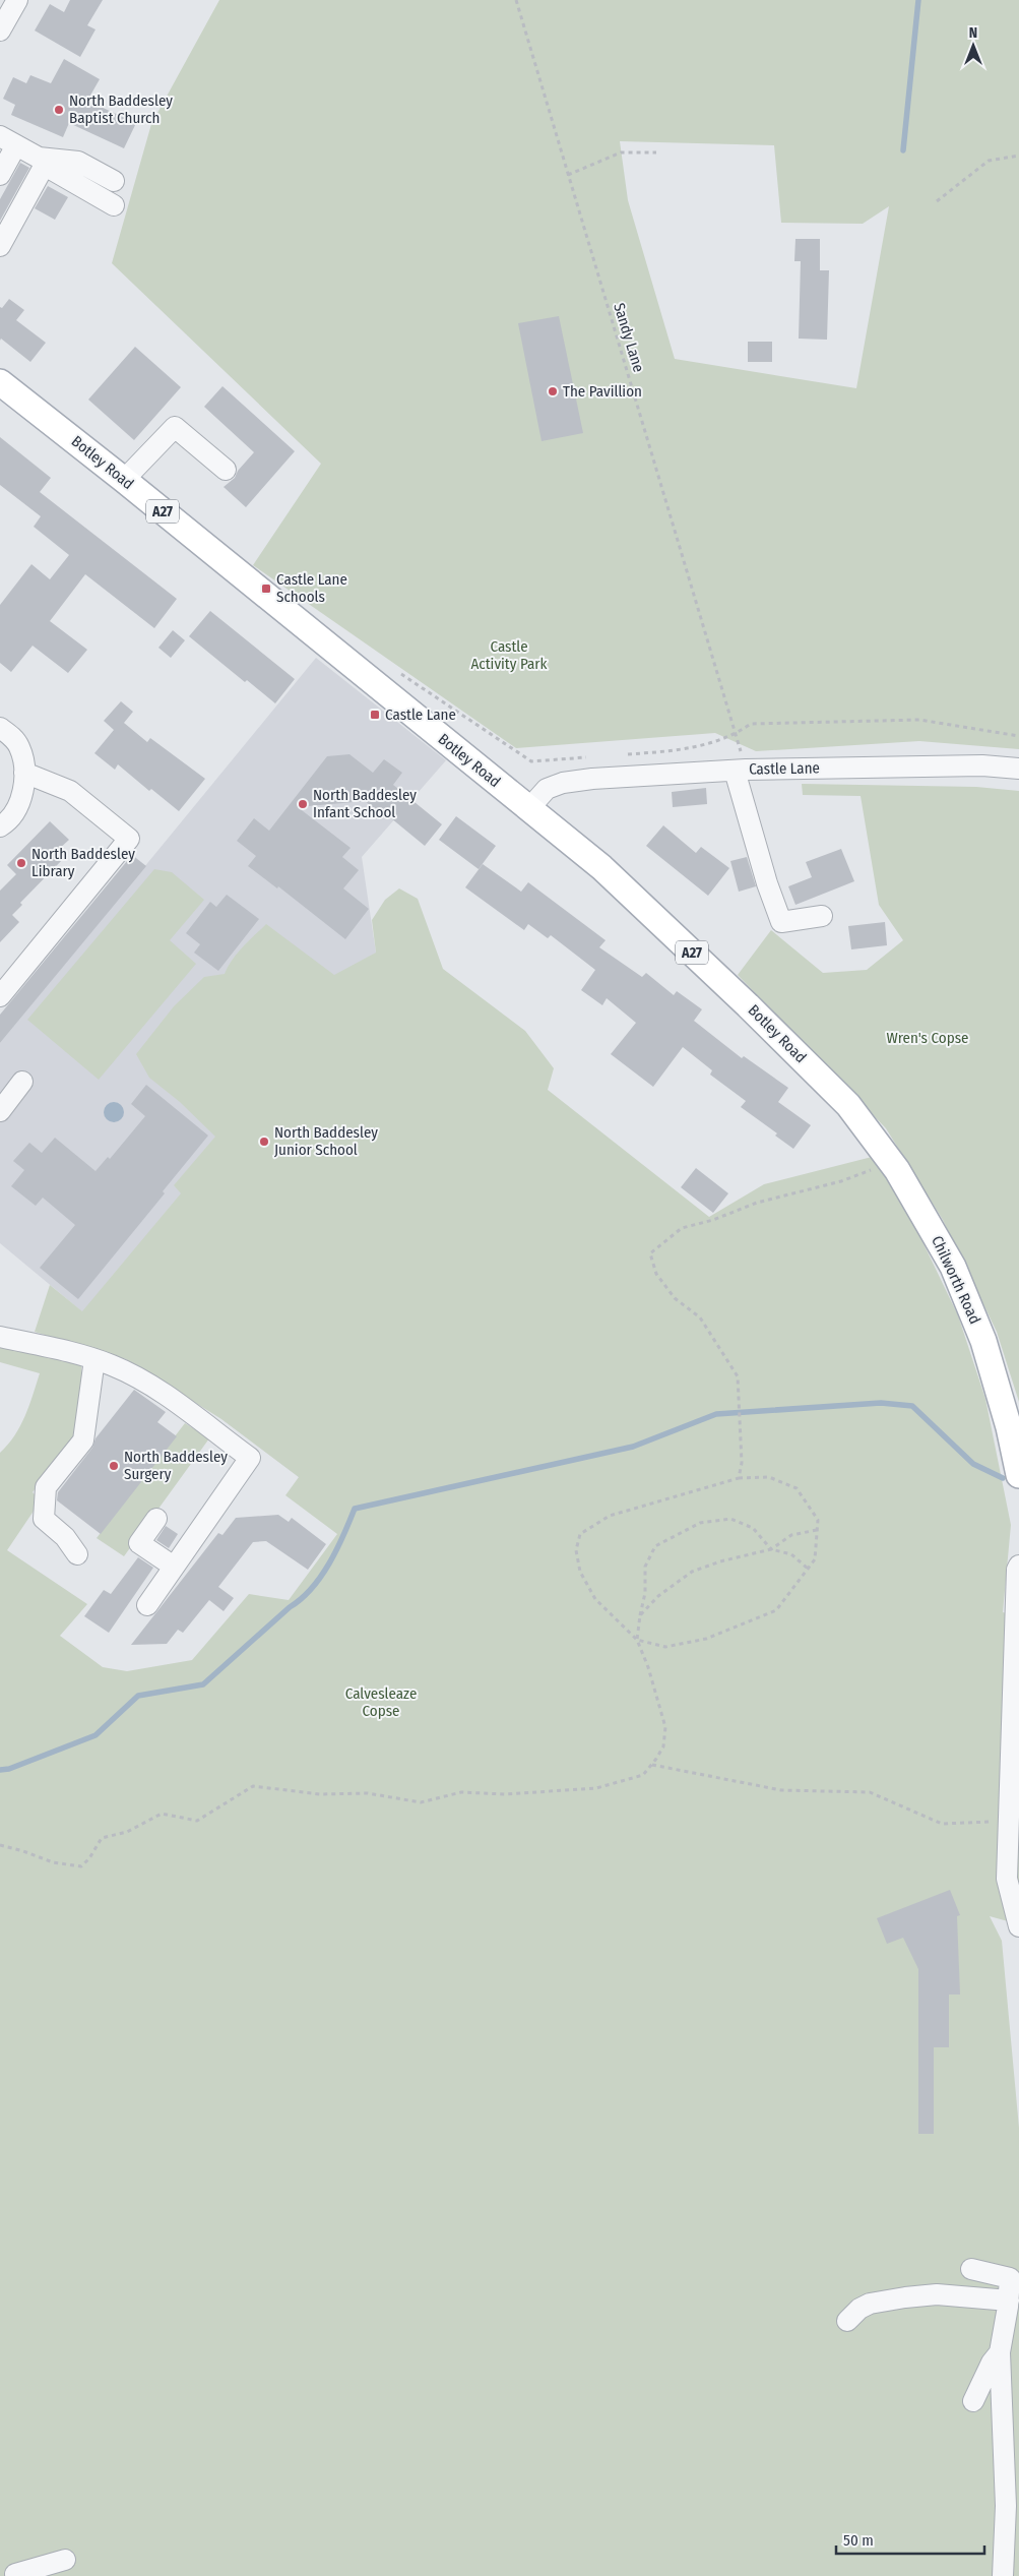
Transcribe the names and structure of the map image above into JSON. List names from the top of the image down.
{
  "streets": {
    "main road": ["Botley Road", "A27", "Chilworth Road"],
    "street": ["Castle Lane"],
    "path": ["Sandy Lane"]
  },
  "crossings": [
    ["Sandy Lane", "Castle Lane"],
    ["Botley Road", "Castle Lane"],
    ["Botley Road", "Chilworth Road"]
  ],
  "parks": ["Castle Activity Park", "Wren's Copse", "Calvesleaze Copse"],
  "places": {
    "other": [
      "North Baddesley Baptist Church",
      "The Pavillion",
      "North Baddesley Infant School",
      "North Baddesley Library",
      "North Baddesley Junior School",
      "North Baddesley Surgery"
    ],
    "transit": ["Castle Lane Schools", "Castle Lane"]
  },
  "scale_bar": "50 m",
  "north": "top"
}
